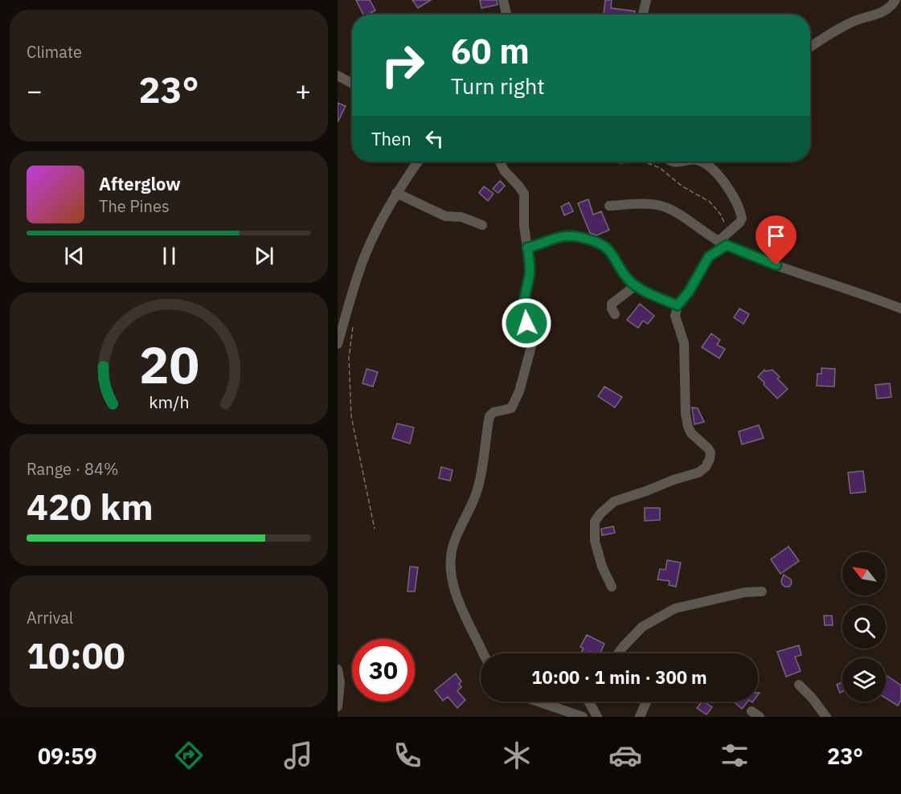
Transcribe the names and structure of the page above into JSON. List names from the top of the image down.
{
  "north": "top left",
  "page": {
    "tile": [
      "Climate",
      ["Range · 84%", "420 km"],
      ["Arrival", "10:00"]
    ],
    "turn": ["60 m", "Turn right"],
    "heat": ["−", "23°", "+"],
    "then": "Then",
    "song": ["Afterglow", "The Pines"],
    "limit": "30",
    "trip": "10:00 · 1 min · 300 m",
    "tabs": ["09:59", "23°"],
    "gauge": ["20", "km/h"]
  }
}
